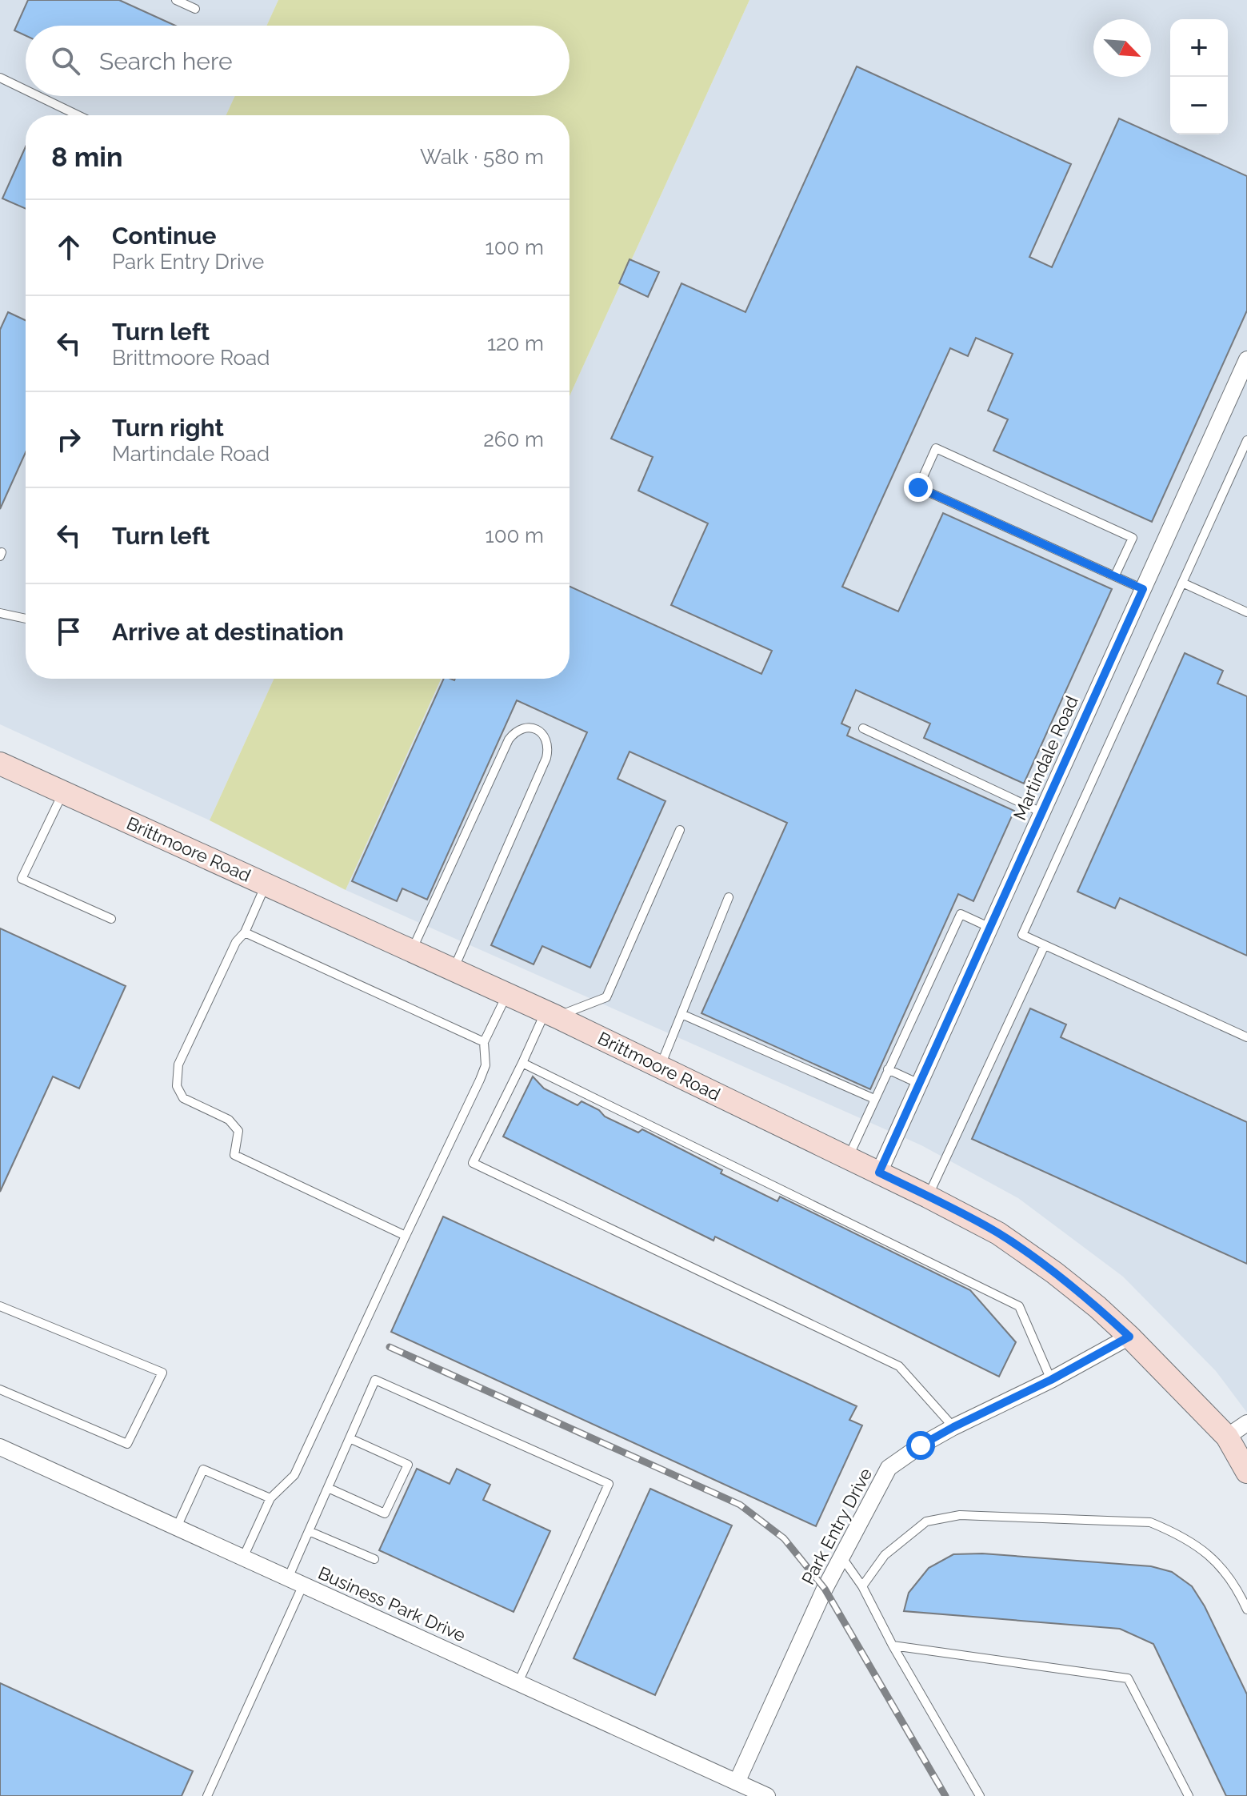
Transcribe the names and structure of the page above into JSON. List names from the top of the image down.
{
  "streets": {
    "main road": ["Brittmoore Road"],
    "street": ["Martindale Road", "Park Entry Drive", "Business Park Drive"]
  },
  "crossings": [
    ["Martindale Road", "Brittmoore Road"],
    ["Brittmoore Road", "Park Entry Drive"],
    ["Park Entry Drive", "Business Park Drive"]
  ],
  "north": "bottom right",
  "page": {
    "map_buttons": ["+", "−"],
    "search": "Search here",
    "heading": ["8 min", "Walk · 580 m"],
    "list": [
      ["Continue", "Park Entry Drive", "100 m"],
      ["Turn left", "Brittmoore Road", "120 m"],
      ["Turn right", "Martindale Road", "260 m"],
      ["Turn left", "100 m"],
      "Arrive at destination"
    ]
  }
}
